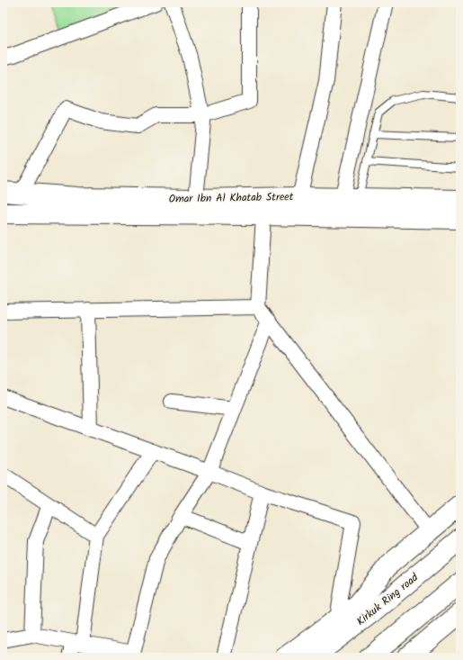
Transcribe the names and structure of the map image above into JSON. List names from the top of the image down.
{
  "streets": {
    "main road": ["Omar Ibn Al Khatab Street", "Kirkuk Ring road"]
  }
}
